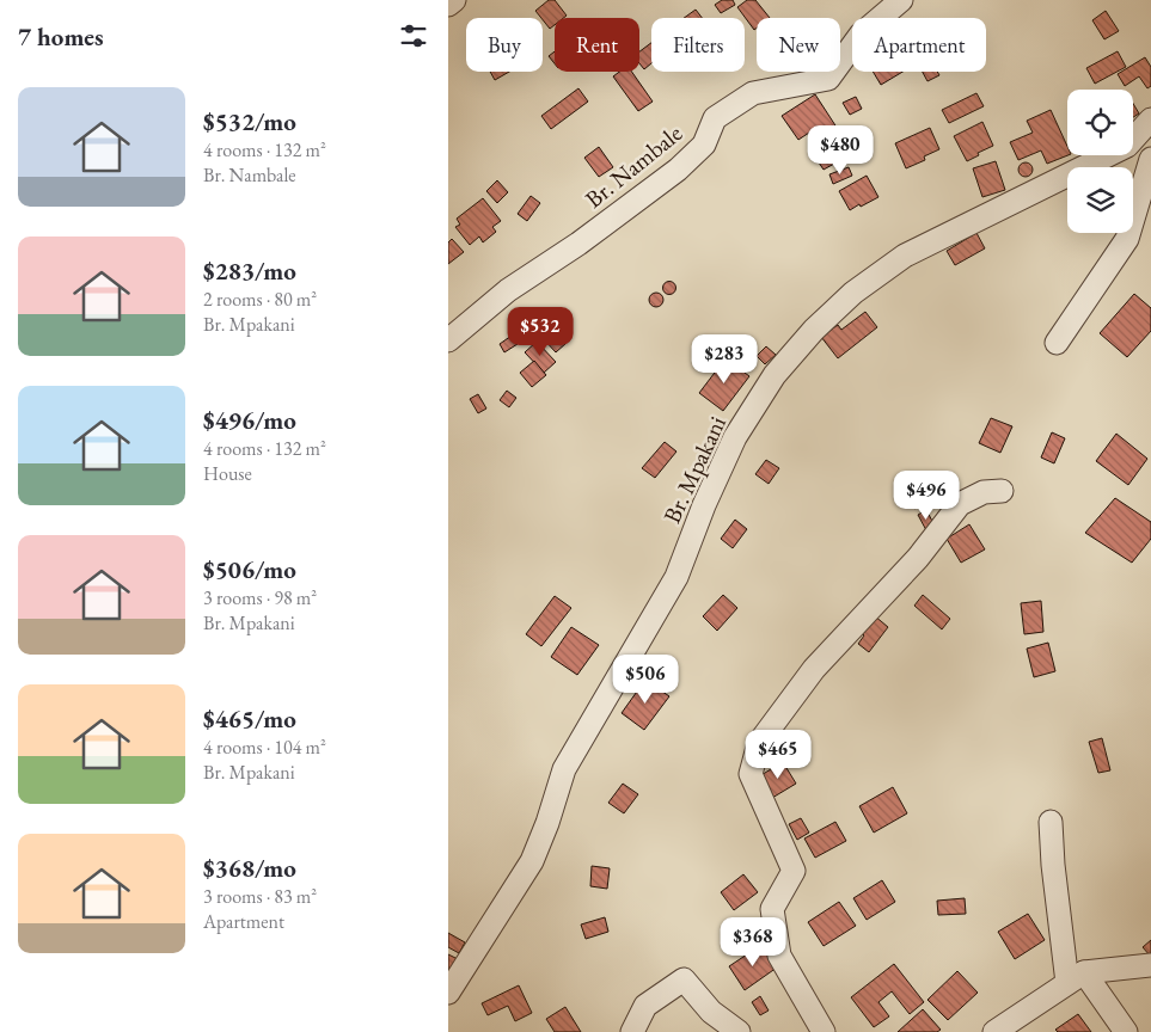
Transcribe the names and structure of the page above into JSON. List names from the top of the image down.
{
  "streets": {
    "street": ["Br. Nambale", "Br. Mpakani"]
  },
  "page": {
    "heading": "7 homes",
    "chip": [
      "Buy",
      "Rent",
      "Filters",
      "New",
      "Apartment"
    ],
    "list": [
      {
        "name": "$532/mo",
        "note": "4 rooms · 132 m² · Br. Nambale"
      },
      {
        "name": "$283/mo",
        "note": "2 rooms · 80 m² · Br. Mpakani"
      },
      {
        "name": "$496/mo",
        "note": "4 rooms · 132 m² · House"
      },
      {
        "name": "$506/mo",
        "note": "3 rooms · 98 m² · Br. Mpakani"
      },
      {
        "name": "$465/mo",
        "note": "4 rooms · 104 m² · Br. Mpakani"
      },
      {
        "name": "$368/mo",
        "note": "3 rooms · 83 m² · Apartment"
      }
    ],
    "price": [
      "$480",
      "$532",
      "$283",
      "$496",
      "$506",
      "$465",
      "$368"
    ]
  }
}
